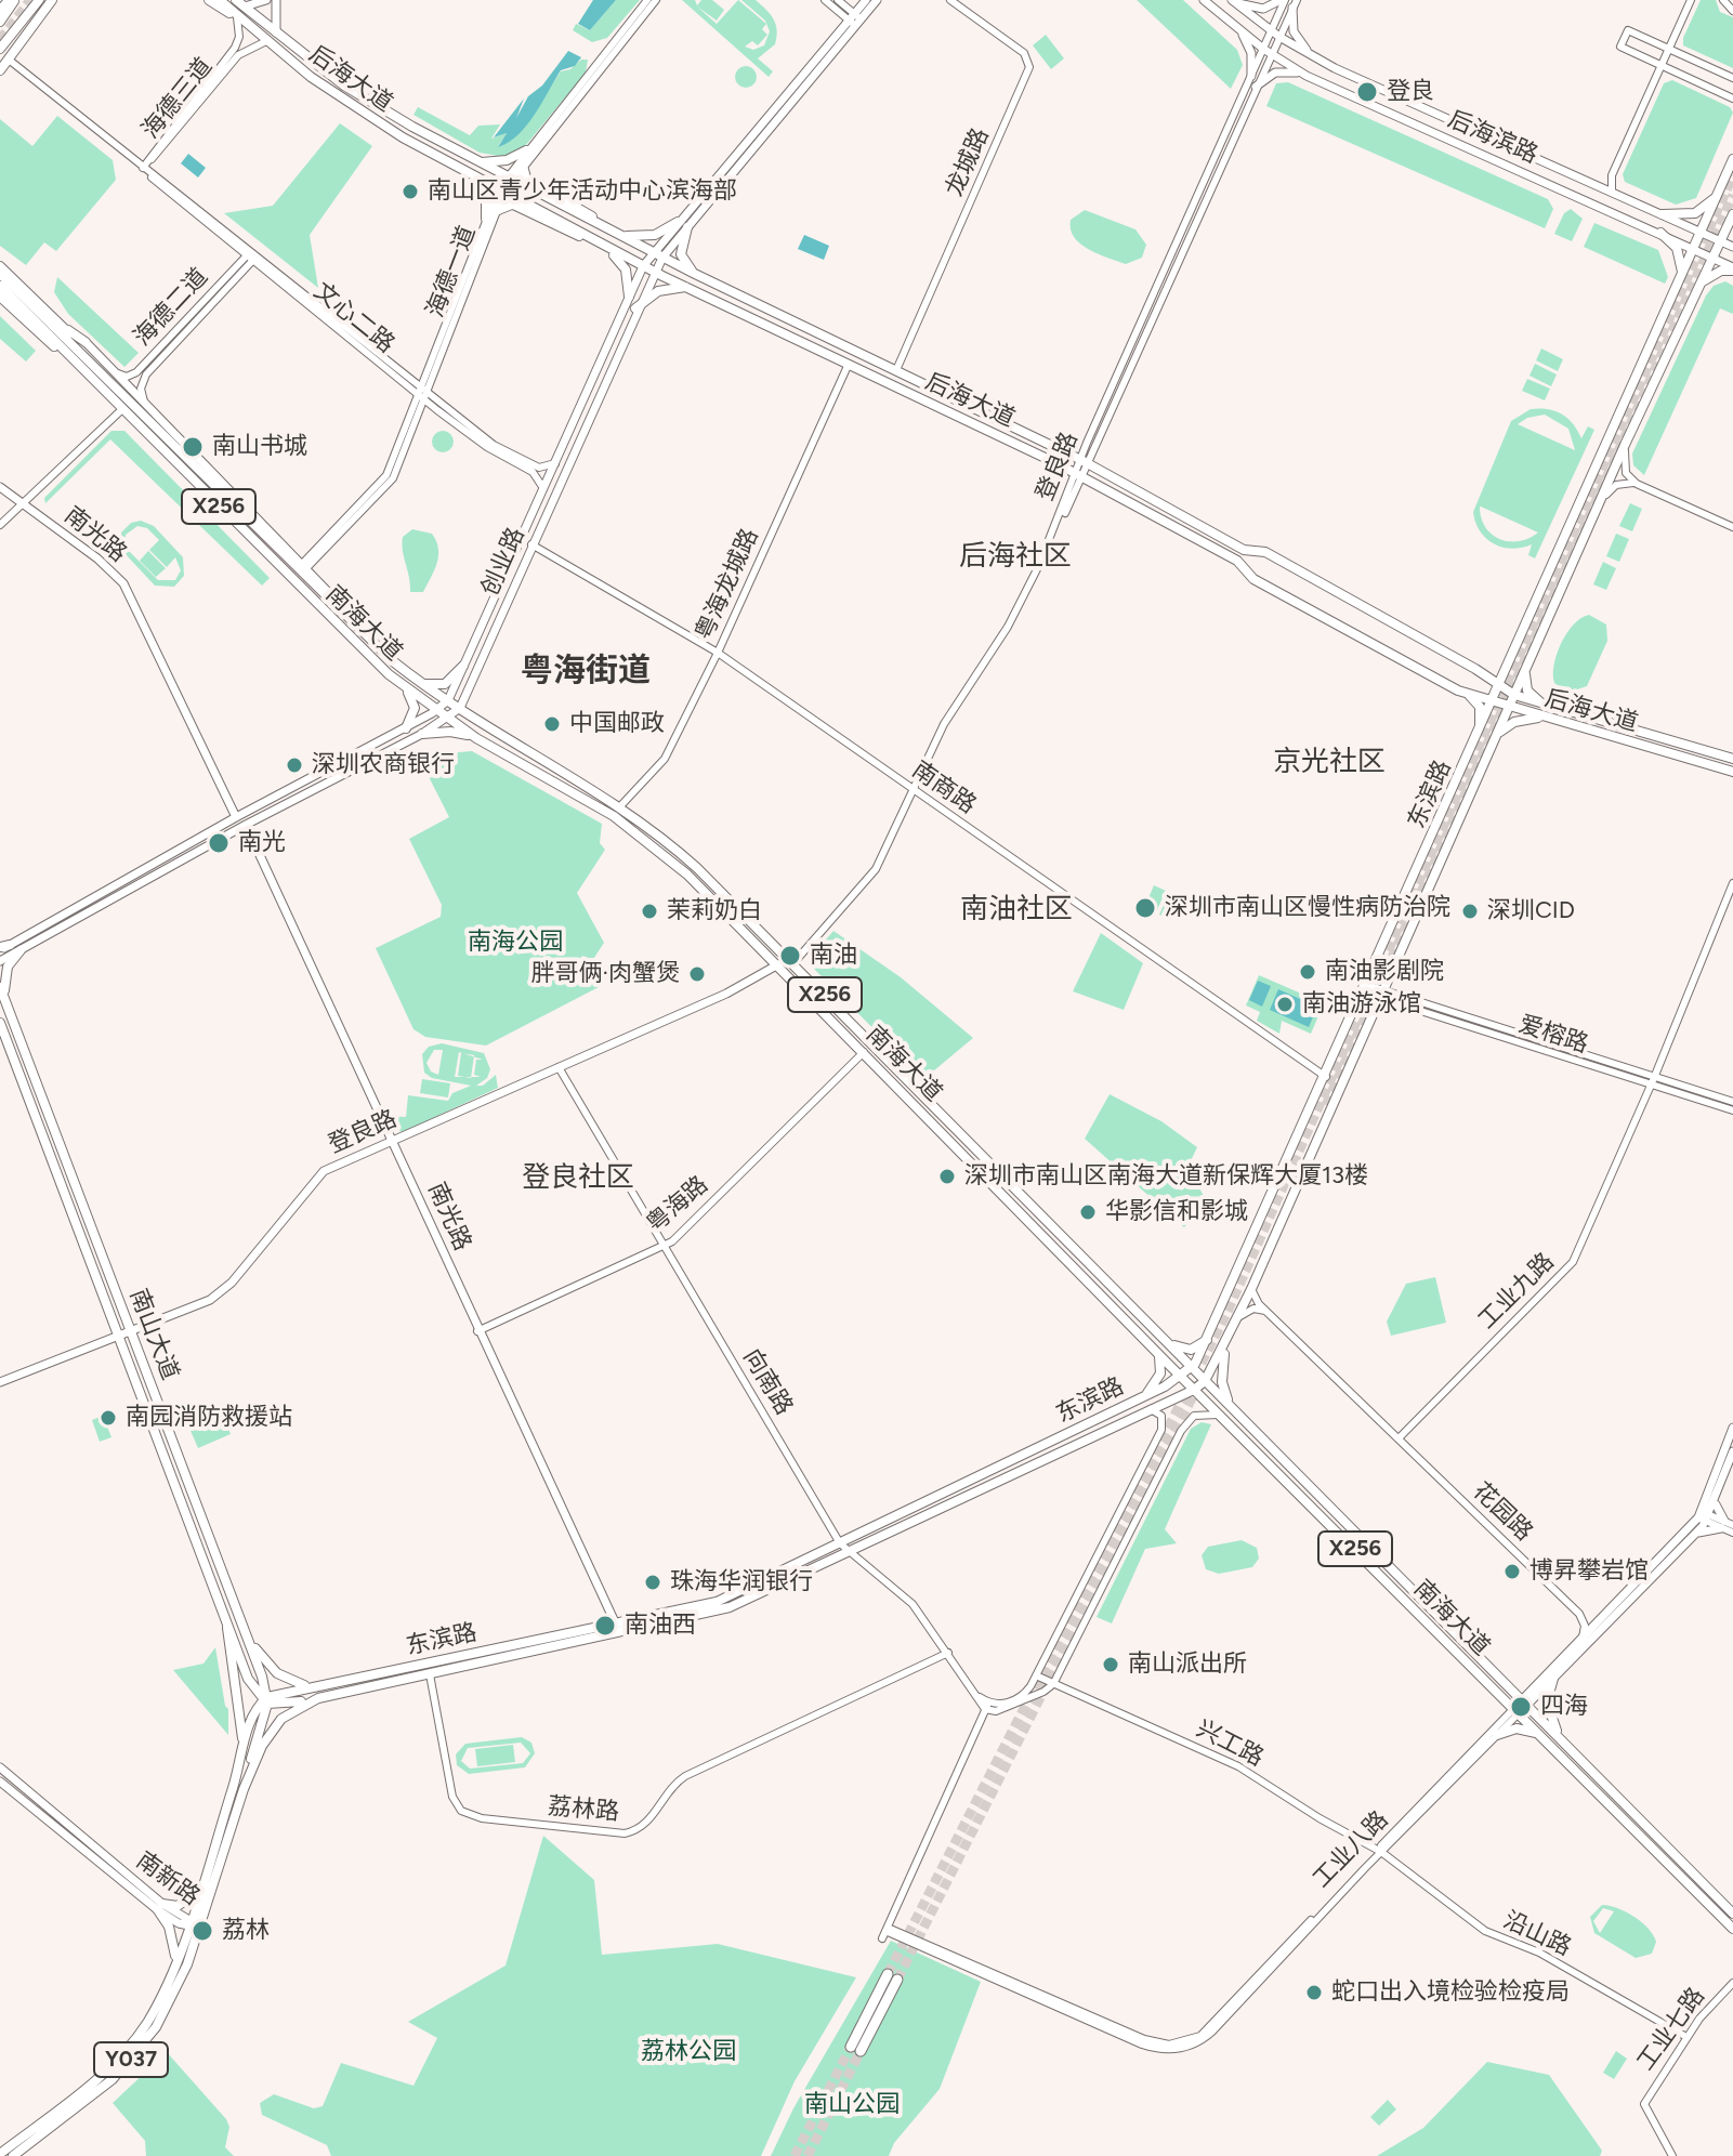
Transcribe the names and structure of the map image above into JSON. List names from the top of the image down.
{
  "streets": {
    "main road": [
      "后海大道",
      "后海滨路",
      "登良路",
      "X256",
      "南光路",
      "创业路",
      "南海大道",
      "东滨路",
      "南山大道",
      "工业八路",
      "南新路",
      "Y037"
    ],
    "street": [
      "海德三道",
      "龙城路",
      "海德一道",
      "海德二道",
      "文心二路",
      "粤海龙城路",
      "南商路",
      "爱榕路",
      "粤海路",
      "工业九路",
      "向南路",
      "花园路",
      "兴工路",
      "荔林路",
      "沿山路",
      "工业七路"
    ]
  },
  "crossings": [
    ["后海大道", "海德三道"],
    ["后海大道", "龙城路"],
    ["后海大道", "海德一道"],
    ["后海大道", "登良路"],
    ["后海大道", "创业路"],
    ["后海大道", "粤海龙城路"],
    ["后海大道", "东滨路"],
    ["海德三道", "文心二路"],
    ["后海滨路", "东滨路"],
    ["海德一道", "文心二路"],
    ["海德二道", "文心二路"],
    ["文心二路", "创业路"],
    ["登良路", "南光路"],
    ["登良路", "南海大道"],
    ["登良路", "南商路"],
    ["登良路", "南山大道"],
    ["登良路", "向南路"],
    ["南光路", "创业路"],
    ["南光路", "东滨路"],
    ["南光路", "粤海路"],
    ["创业路", "南海大道"],
    ["创业路", "南商路"],
    ["粤海龙城路", "南海大道"],
    ["粤海龙城路", "南商路"],
    ["南海大道", "东滨路"],
    ["南海大道", "粤海路"],
    ["南海大道", "工业八路"],
    ["南商路", "东滨路"],
    ["东滨路", "爱榕路"],
    ["东滨路", "南山大道"],
    ["东滨路", "向南路"],
    ["东滨路", "荔林路"],
    ["东滨路", "南新路"],
    ["爱榕路", "工业九路"],
    ["粤海路", "向南路"],
    ["工业九路", "花园路"],
    ["向南路", "荔林路"],
    ["向南路", "工业八路"],
    ["兴工路", "工业八路"],
    ["兴工路", "沿山路"],
    ["工业八路", "沿山路"],
    ["南新路", "Y037"],
    ["沿山路", "工业七路"]
  ],
  "districts": [
    "后海社区",
    "粤海街道",
    "京光社区",
    "南油社区",
    "登良社区"
  ],
  "parks": ["南海公园", "荔林公园", "南山公园"],
  "places": [
    "登良",
    "南山区青少年活动中心滨海部",
    "南山书城",
    "中国邮政",
    "深圳农商银行",
    "南光",
    "深圳市南山区慢性病防治院",
    "茉莉奶白",
    "深圳CID",
    "南油",
    "南油影剧院",
    "胖哥俩·肉蟹煲",
    "南油游泳馆",
    "深圳市南山区南海大道新保辉大厦13楼",
    "华影信和影城",
    "南园消防救援站",
    "博昇攀岩馆",
    "珠海华润银行",
    "南油西",
    "南山派出所",
    "四海",
    "荔林",
    "蛇口出入境检验检疫局"
  ]
}
